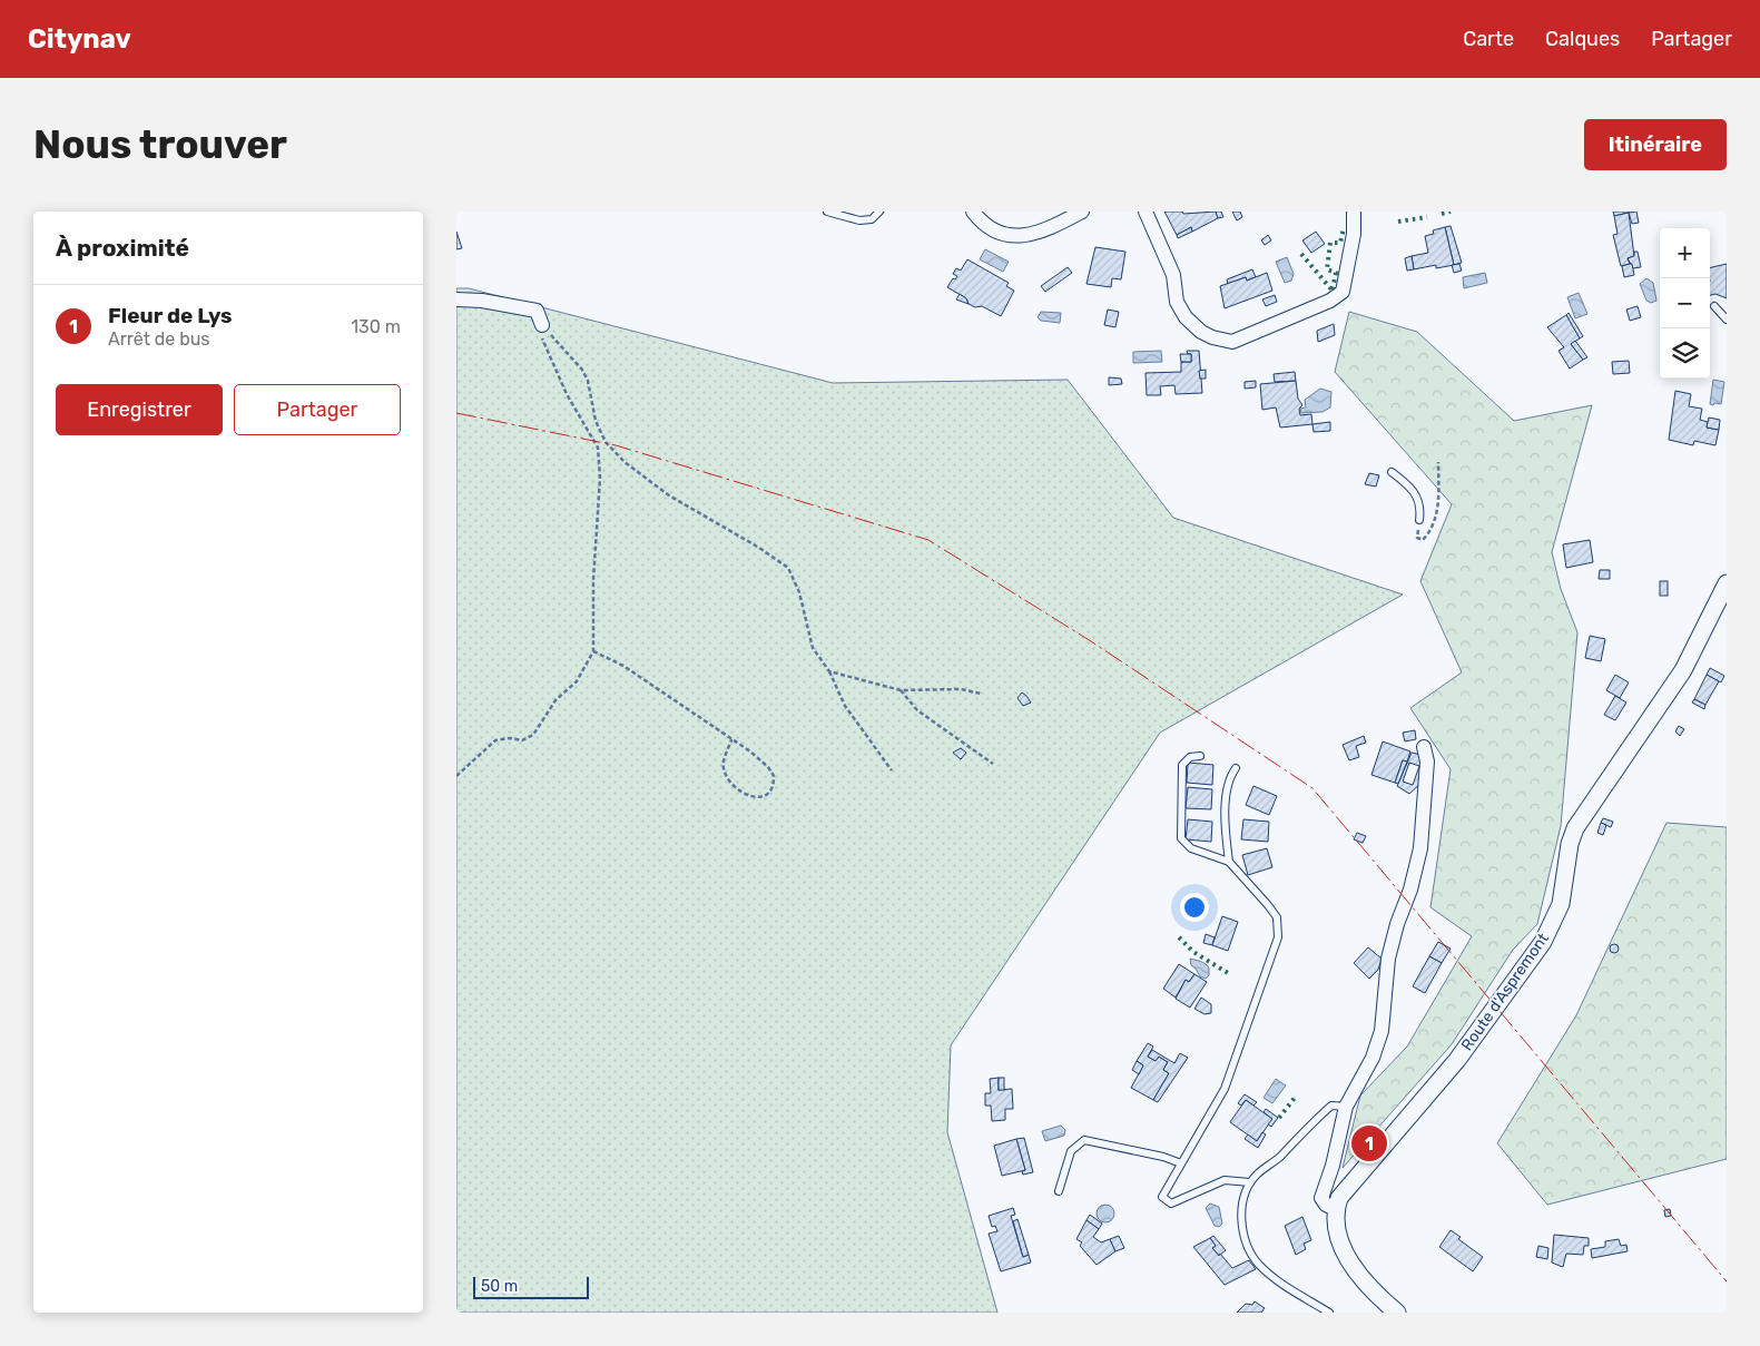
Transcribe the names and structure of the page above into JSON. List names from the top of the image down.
{
  "streets": {
    "street": ["Route d'Aspremont"]
  },
  "scale_bar": "50 m",
  "page": {
    "header": "Citynav",
    "nav": ["Carte", "Calques", "Partager"],
    "buttons": [
      "Itinéraire",
      ["Enregistrer", "Partager"]
    ],
    "title": "Nous trouver",
    "heading": "À proximité",
    "map_buttons": ["+", "−"],
    "list": [
      {
        "mark": "1",
        "name": "Fleur de Lys",
        "note": "Arrêt de bus",
        "value": "130 m"
      }
    ],
    "pins": "1",
    "scale": "50 m"
  }
}
